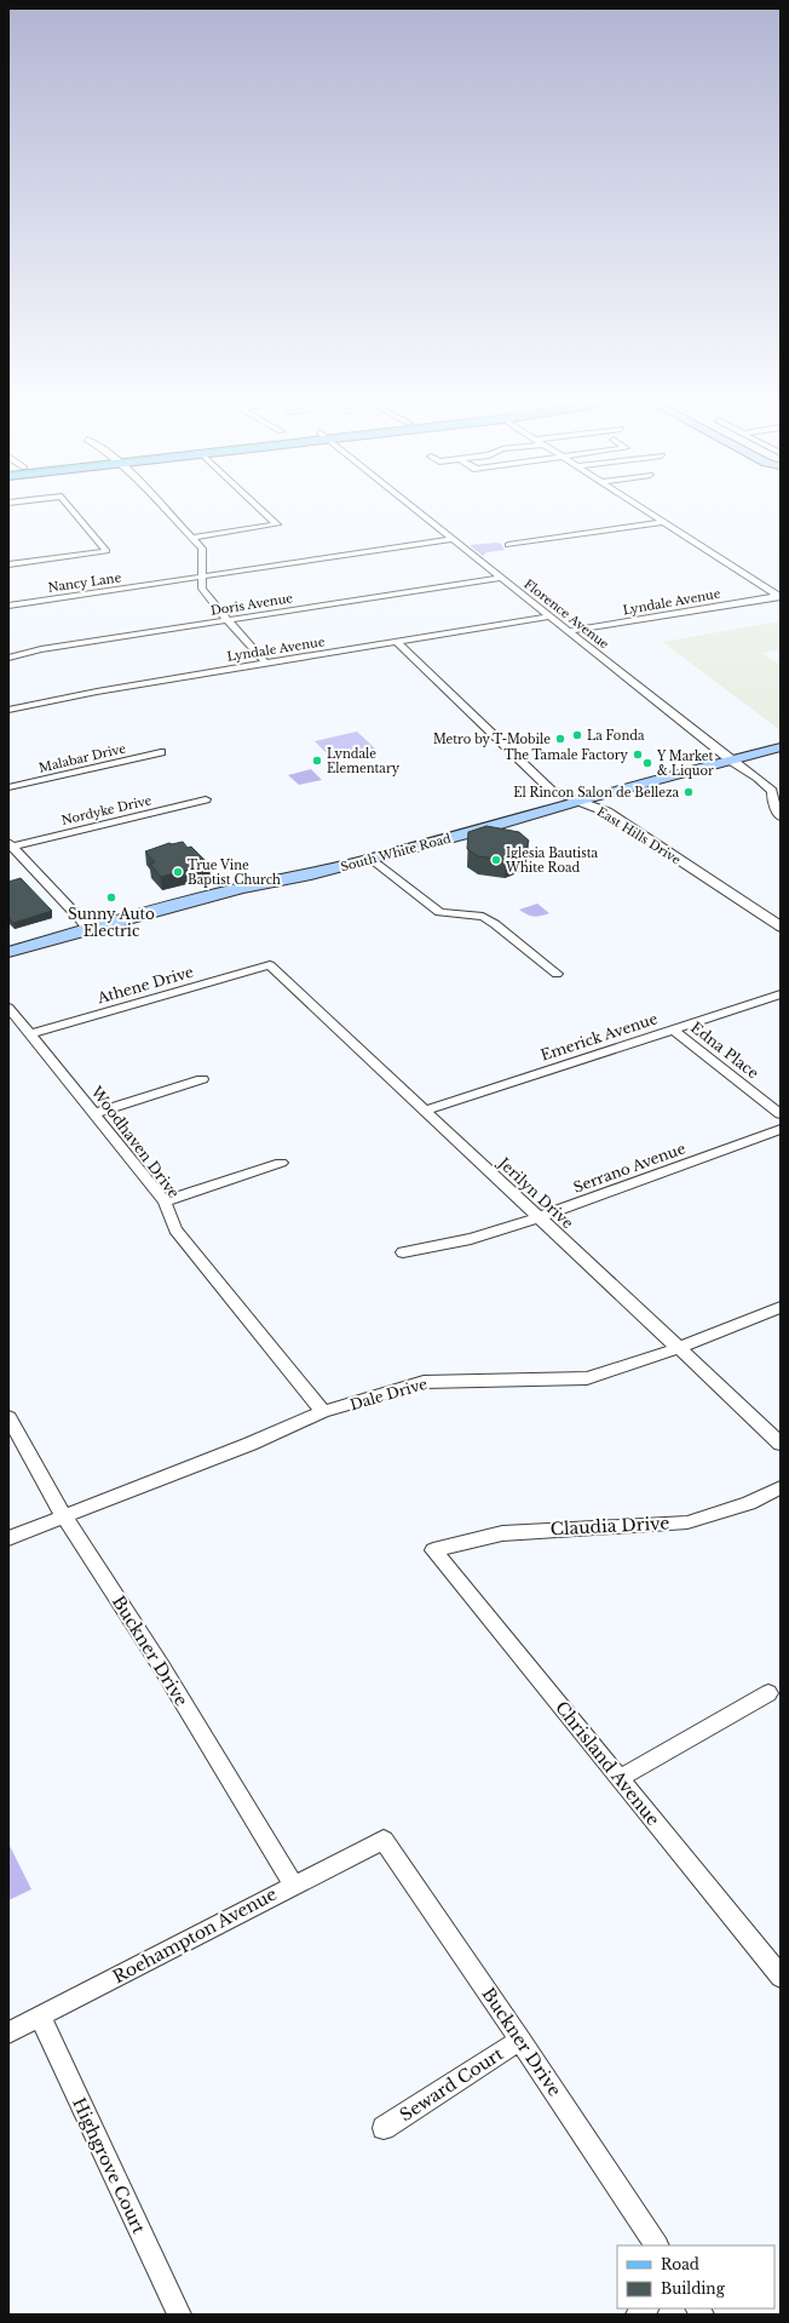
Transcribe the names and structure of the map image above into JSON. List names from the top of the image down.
{
  "streets": {
    "main road": ["South White Road"],
    "street": [
      "Nancy Lane",
      "Lyndale Avenue",
      "Doris Avenue",
      "Florence Avenue",
      "Malabar Drive",
      "Nordyke Drive",
      "East Hills Drive",
      "Athene Drive",
      "Emerick Avenue",
      "Edna Place",
      "Woodhaven Drive",
      "Serrano Avenue",
      "Jerilyn Drive",
      "Dale Drive",
      "Claudia Drive",
      "Buckner Drive",
      "Chrisland Avenue",
      "Roehampton Avenue",
      "Seward Court",
      "Highgrove Court"
    ]
  },
  "crossings": [
    ["Nancy Lane", "Florence Avenue"],
    ["Lyndale Avenue", "Florence Avenue"],
    ["Lyndale Avenue", "East Hills Drive"],
    ["Doris Avenue", "Florence Avenue"],
    ["Florence Avenue", "South White Road"],
    ["East Hills Drive", "South White Road"],
    ["Athene Drive", "Woodhaven Drive"],
    ["Athene Drive", "Jerilyn Drive"],
    ["Emerick Avenue", "Edna Place"],
    ["Emerick Avenue", "Jerilyn Drive"],
    ["Woodhaven Drive", "Dale Drive"],
    ["Serrano Avenue", "Jerilyn Drive"],
    ["Jerilyn Drive", "Dale Drive"],
    ["Dale Drive", "Buckner Drive"],
    ["Claudia Drive", "Chrisland Avenue"],
    ["Buckner Drive", "Roehampton Avenue"],
    ["Buckner Drive", "Seward Court"],
    ["Roehampton Avenue", "Highgrove Court"]
  ],
  "places": [
    "La Fonda",
    "Metro by T-Mobile",
    "The Tamale Factory",
    "Lyndale Elementary",
    "Y Market & Liquor",
    "El Rincon Salon de Belleza",
    "Iglesia Bautista White Road",
    "True Vine Baptist Church",
    "Sunny Auto Electric"
  ],
  "legend": ["Road", "Building"]
}
